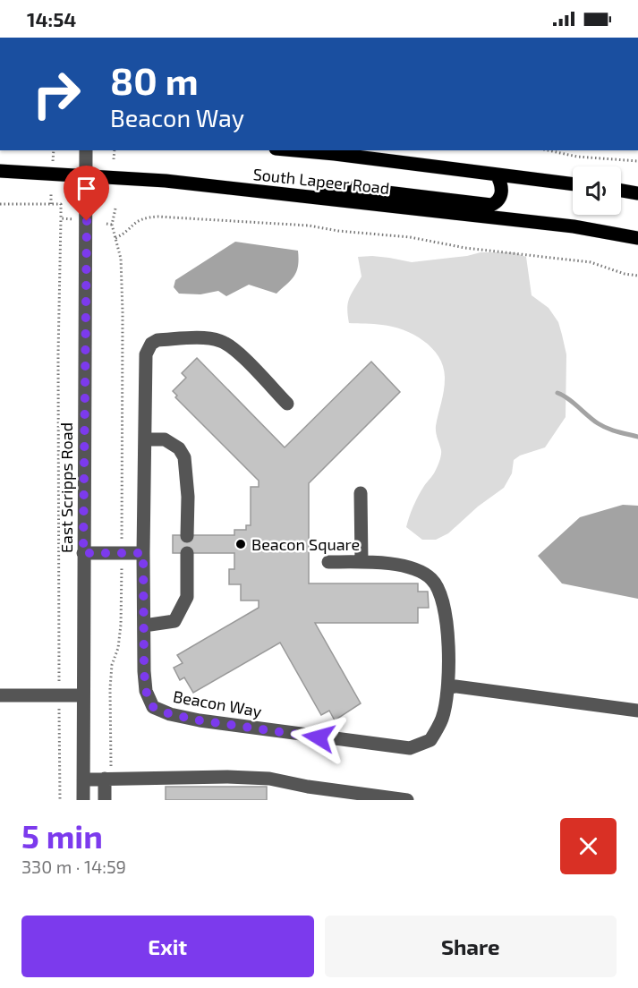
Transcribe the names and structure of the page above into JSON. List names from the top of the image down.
{
  "streets": {
    "main road": ["South Lapeer Road"],
    "street": ["East Scripps Road", "Beacon Way"]
  },
  "crossings": [
    ["South Lapeer Road", "East Scripps Road"]
  ],
  "places": ["Beacon Square"],
  "page": {
    "status": "14:54",
    "turn": ["80 m", "Beacon Way"],
    "heading": ["5 min", "330 m · 14:59"],
    "buttons": ["Exit", "Share"]
  }
}
